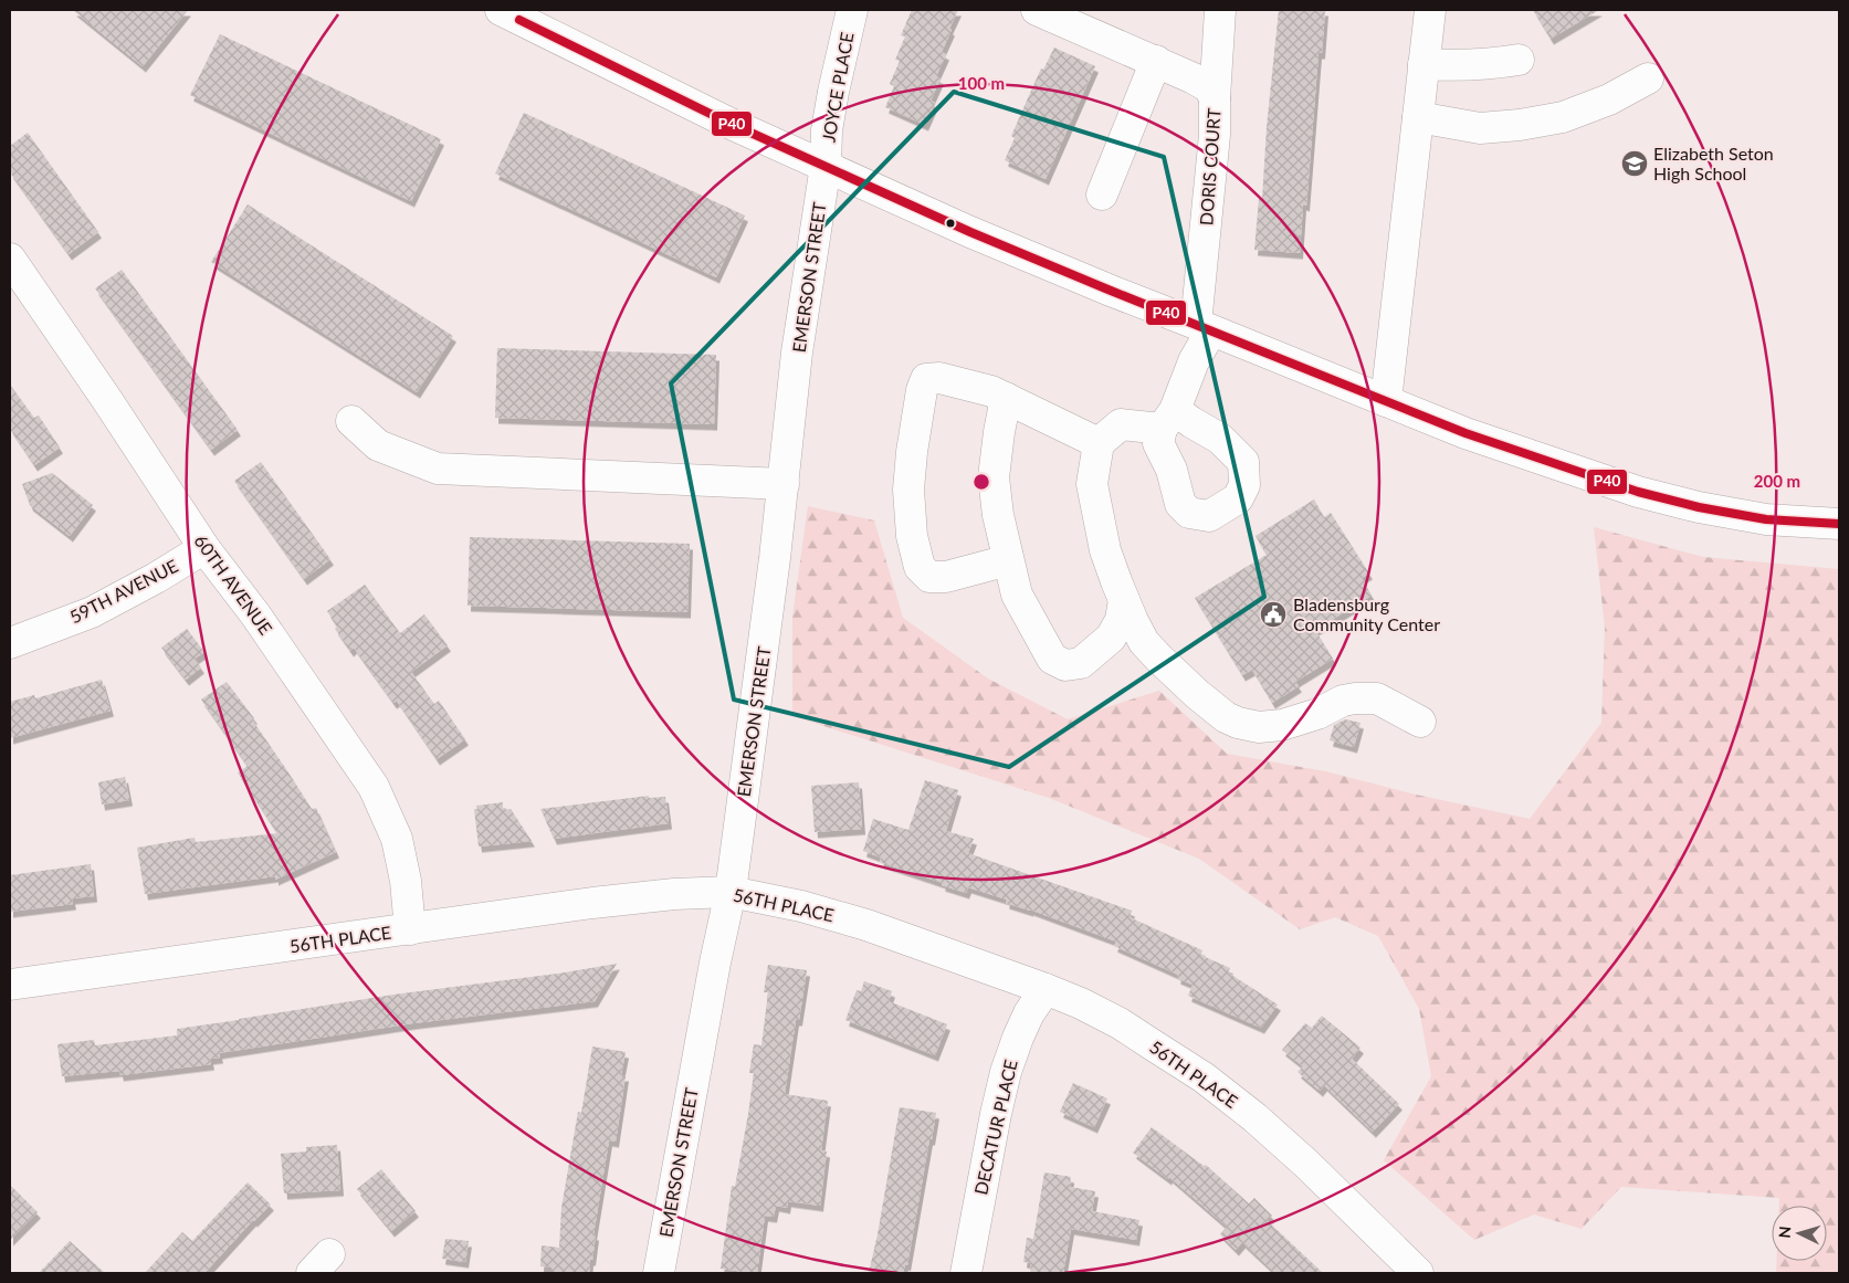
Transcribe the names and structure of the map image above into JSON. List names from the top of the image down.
{
  "streets": {
    "street": [
      "JOYCE PLACE",
      "DORIS COURT",
      "EMERSON STREET",
      "60TH AVENUE",
      "59TH AVENUE",
      "56TH PLACE",
      "DECATUR PLACE"
    ]
  },
  "crossings": [
    ["JOYCE PLACE", "EMERSON STREET"],
    ["EMERSON STREET", "56TH PLACE"],
    ["60TH AVENUE", "59TH AVENUE"],
    ["60TH AVENUE", "56TH PLACE"],
    ["56TH PLACE", "DECATUR PLACE"]
  ],
  "places": {
    "school or university": ["Elizabeth Seton High School"],
    "public building": ["Bladensburg Community Center"]
  },
  "lines": ["transit line P40"],
  "north": "left",
  "rings": ["100 m", "200 m"]
}
